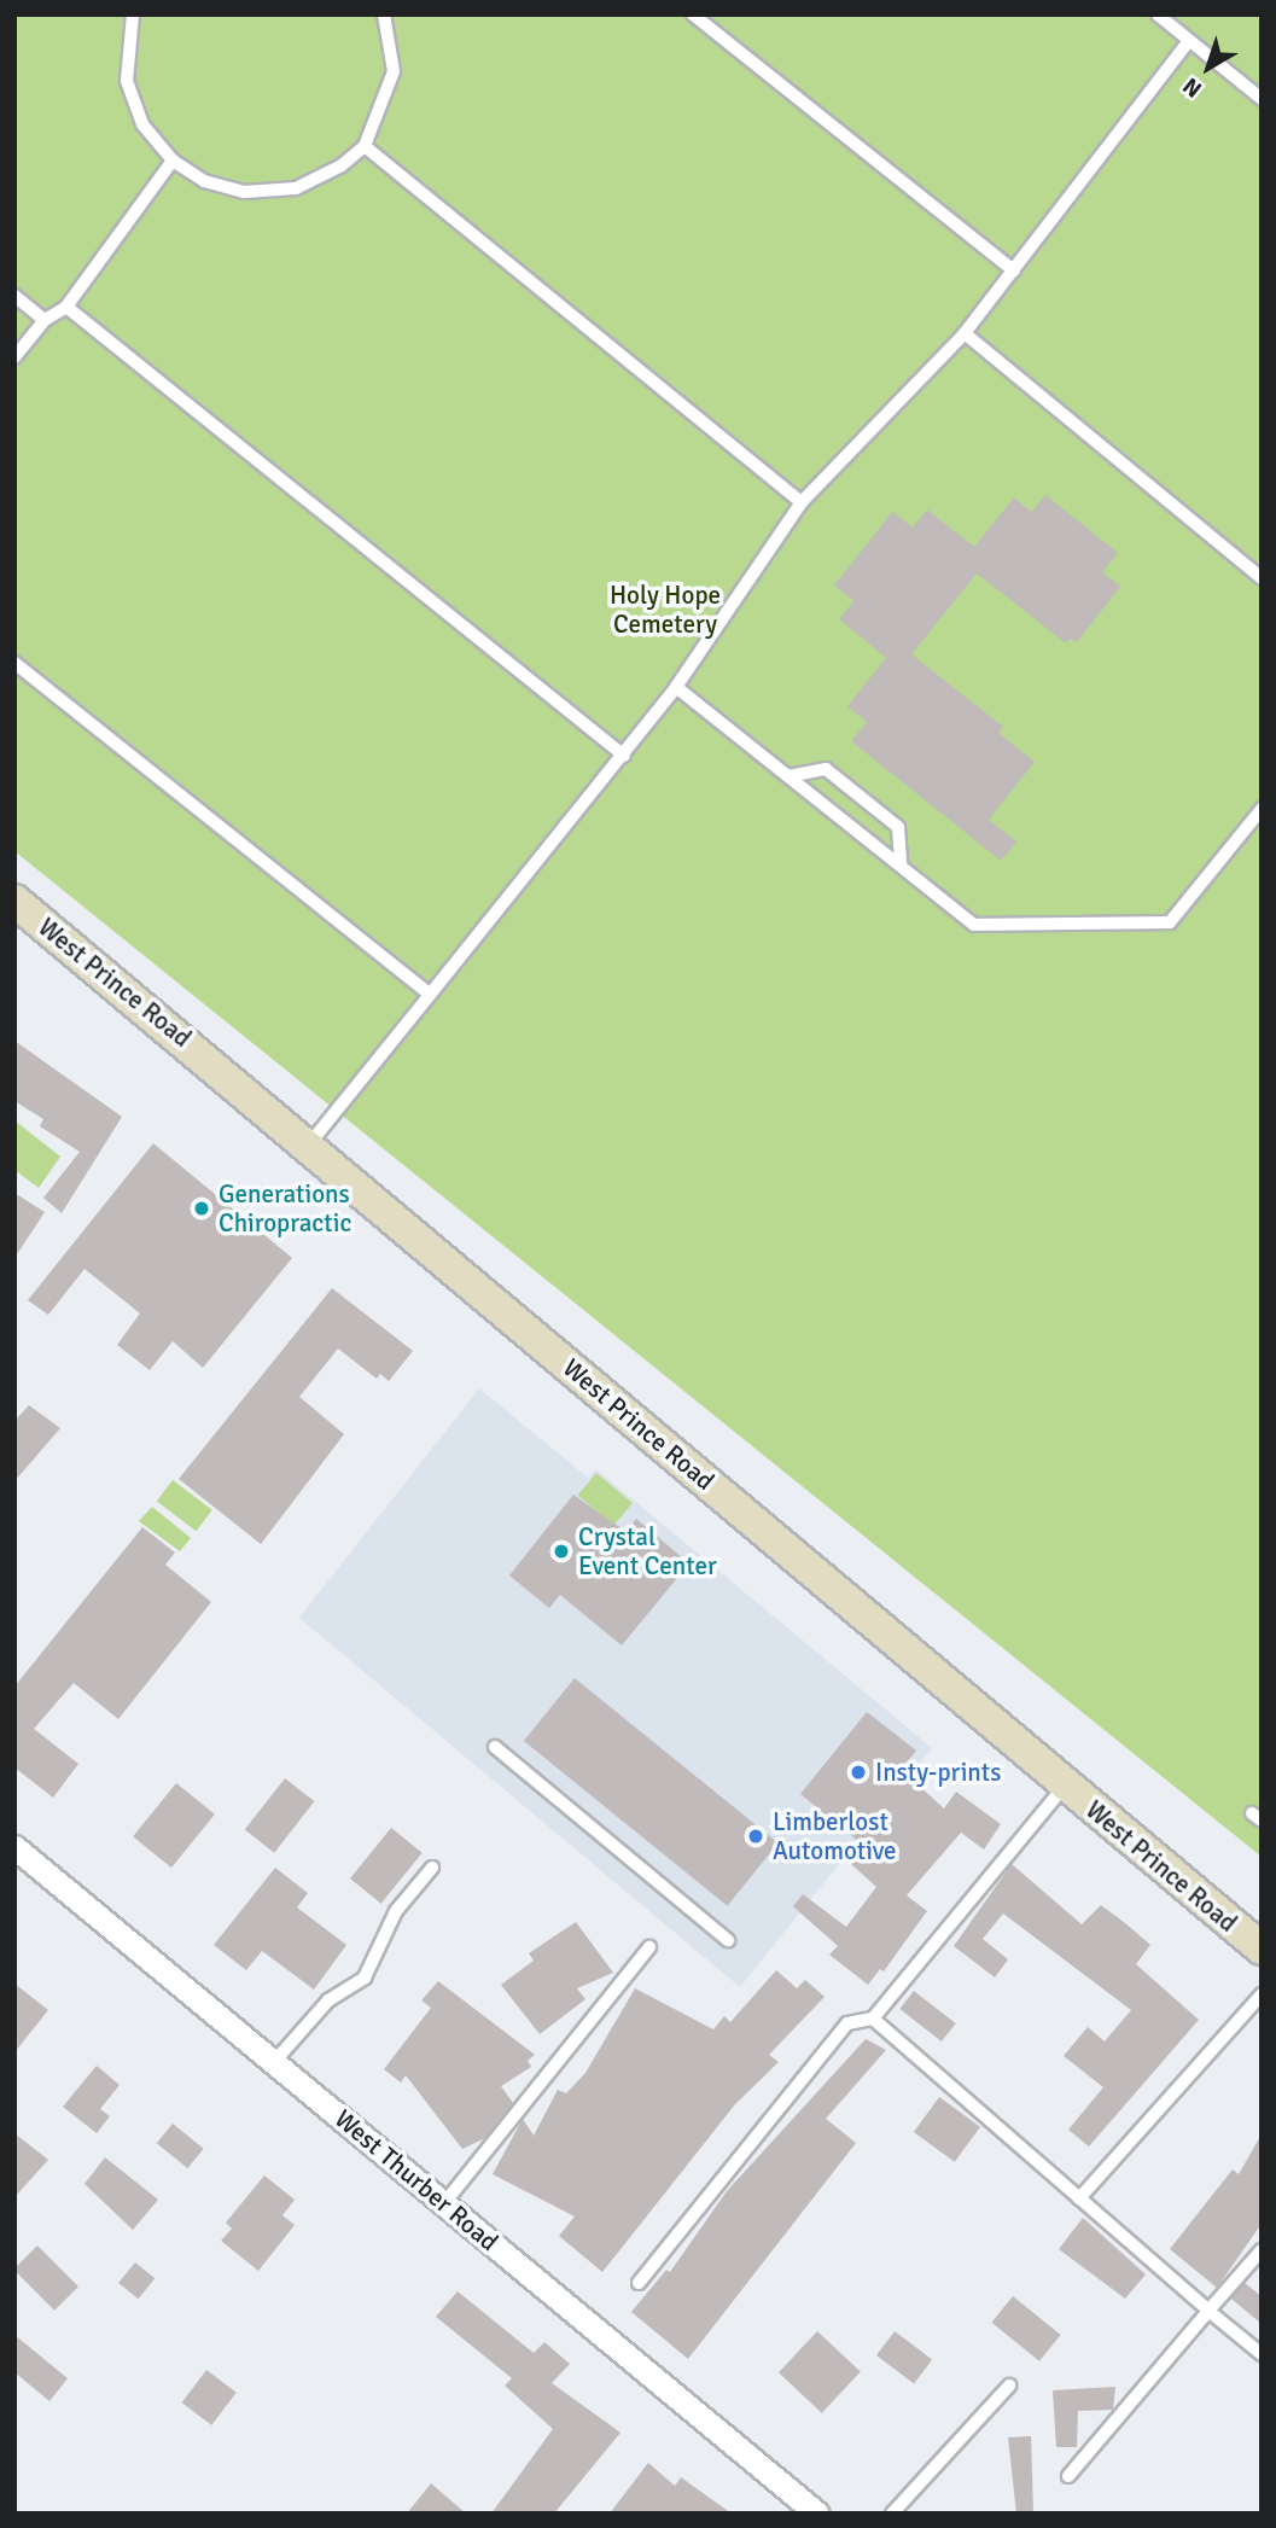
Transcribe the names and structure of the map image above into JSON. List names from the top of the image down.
{
  "streets": {
    "main road": ["West Prince Road"],
    "street": ["West Thurber Road"]
  },
  "parks": ["Holy Hope Cemetery"],
  "places": [
    "Generations Chiropractic",
    "Crystal Event Center",
    "Insty-prints",
    "Limberlost Automotive"
  ],
  "north": "bottom left"
}
